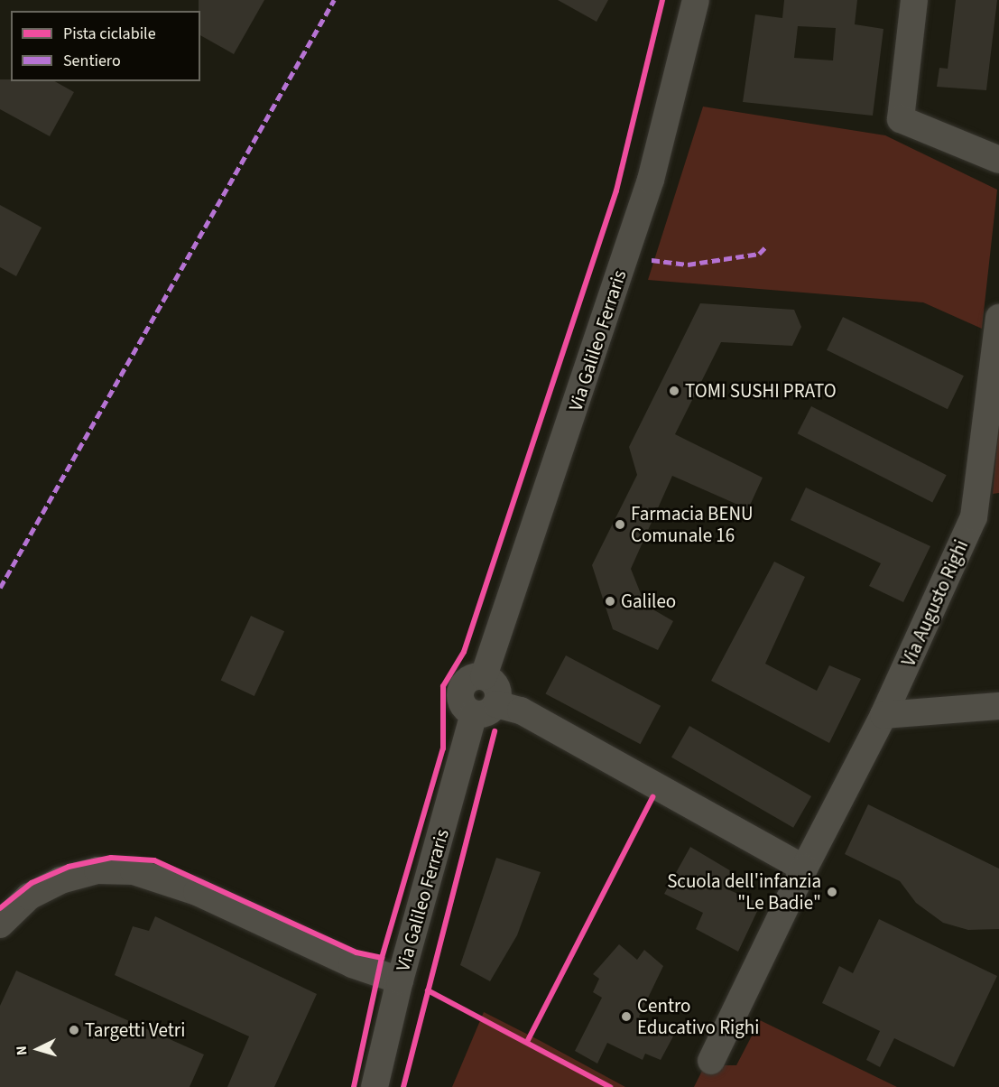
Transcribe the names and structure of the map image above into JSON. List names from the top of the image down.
{
  "streets": {
    "street": ["Via Galileo Ferraris", "Via Augusto Righi"]
  },
  "places": [
    "TOMI SUSHI PRATO",
    "Farmacia BENU Comunale 16",
    "Galileo",
    "Scuola dell'infanzia \"Le Badie\"",
    "Centro Educativo Righi",
    "Targetti Vetri"
  ],
  "legend": ["Pista ciclabile", "Sentiero"],
  "north": "left"
}
